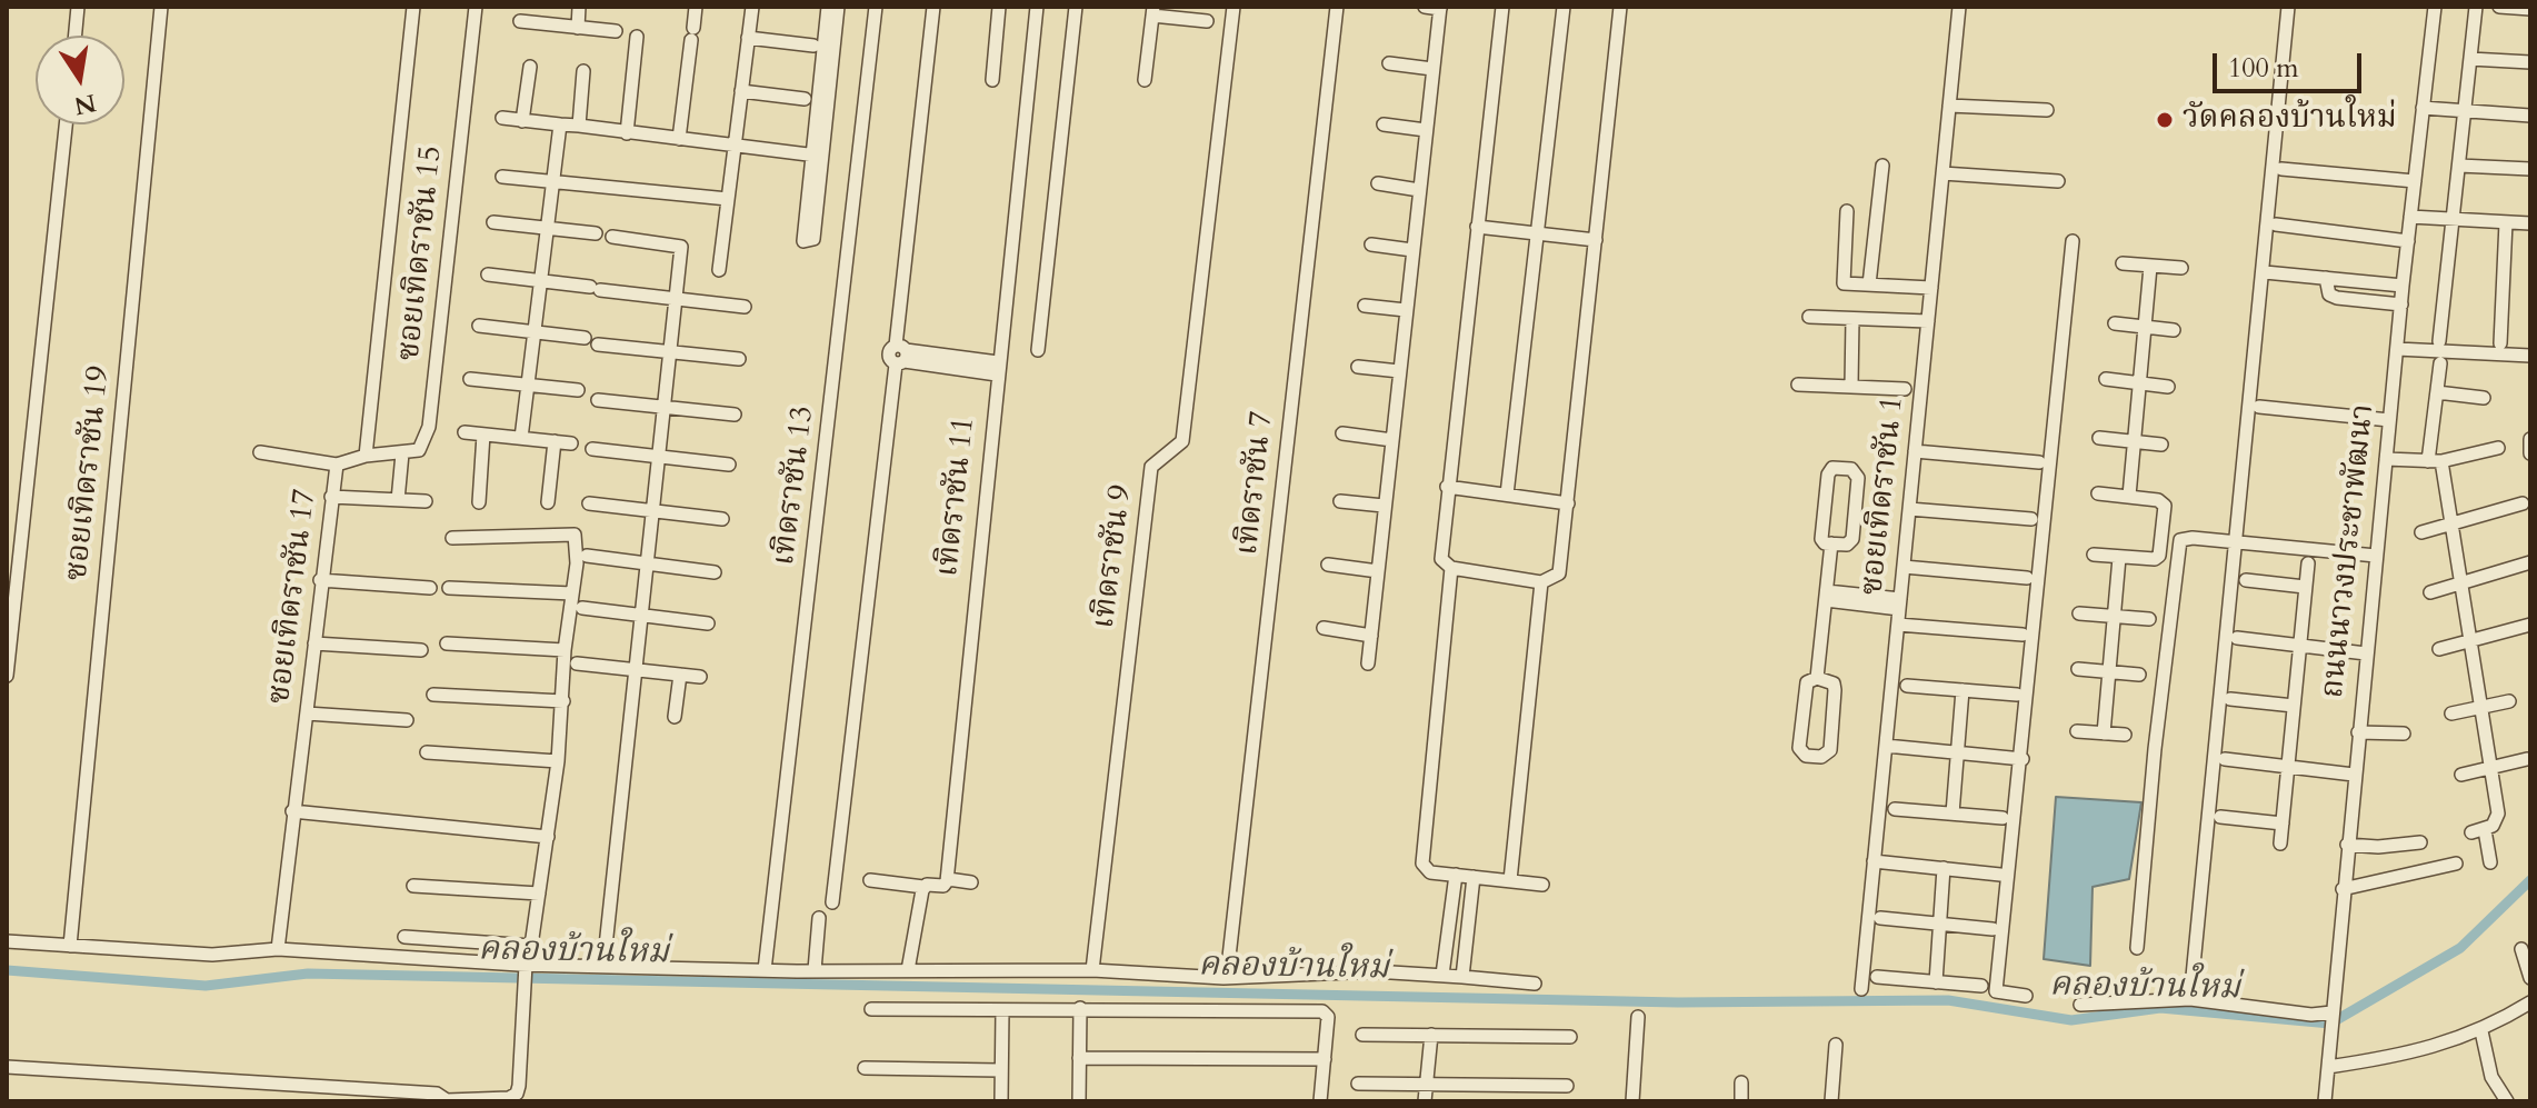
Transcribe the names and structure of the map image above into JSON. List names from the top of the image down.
{
  "streets": {
    "street": [
      "ซอยเทิดราชัน 15",
      "ซอยเทิดราชัน 19",
      "เทิดราชัน 7",
      "เทิดราชัน 13",
      "ซอยเทิดราชัน 1",
      "เทิดราชัน 11",
      "ถนนนาวงประชาพัฒนา",
      "เทิดราชัน 9",
      "ซอยเทิดราชัน 17"
    ]
  },
  "water": ["คลองบ้านใหม่"],
  "places": ["วัดคลองบ้านใหม่"],
  "scale_bar": "100 m",
  "north": "bottom"
}
